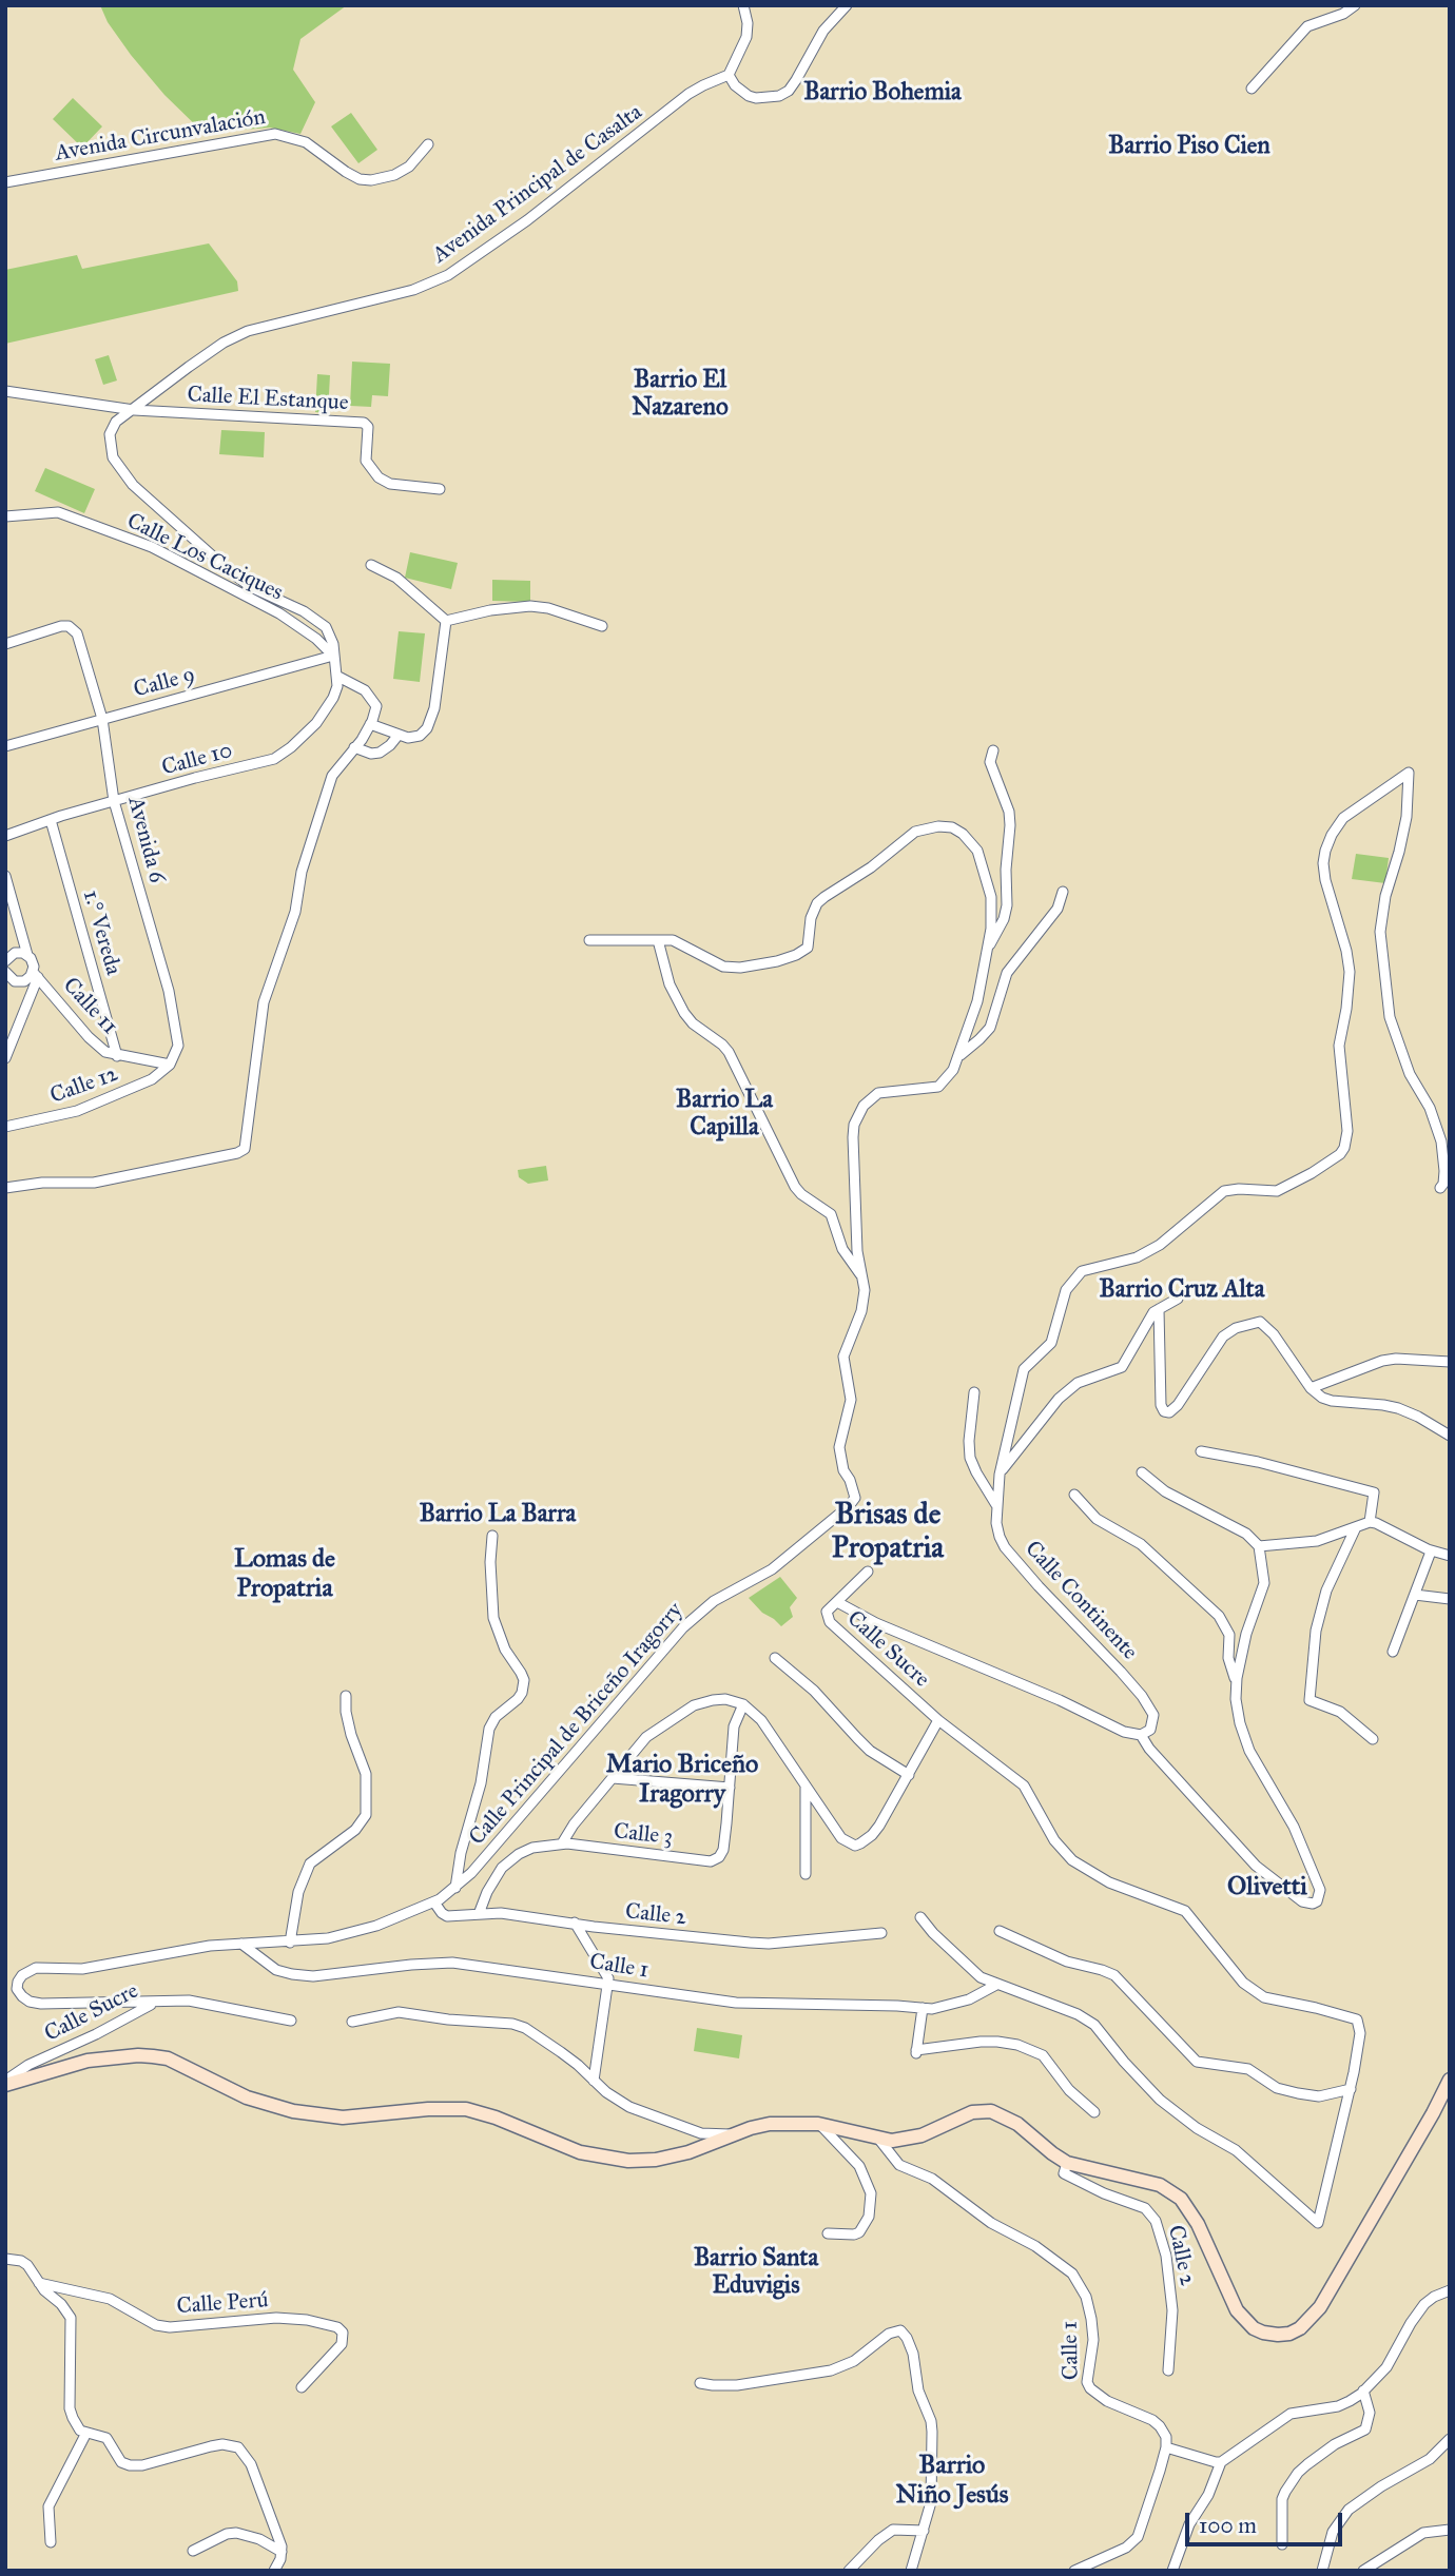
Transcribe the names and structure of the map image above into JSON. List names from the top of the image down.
{
  "streets": {
    "street": [
      "Avenida Circunvalación",
      "Avenida Principal de Casalta",
      "Calle El Estanque",
      "Calle Los Caciques",
      "Calle 9",
      "Calle 10",
      "Avenida 6",
      "1.° Vereda",
      "Calle 11",
      "Calle 12",
      "Calle Continente",
      "Calle Sucre",
      "Calle Principal de Briceño Iragorry",
      "Calle 3",
      "Calle 2",
      "Calle 1",
      "Calle Perú"
    ]
  },
  "crossings": [
    ["Avenida Principal de Casalta", "Calle El Estanque"],
    ["Avenida Principal de Casalta", "Calle Los Caciques"],
    ["Avenida Principal de Casalta", "Calle 9"],
    ["Calle Los Caciques", "Calle 9"],
    ["Calle 9", "Avenida 6"],
    ["Calle 10", "Avenida 6"],
    ["Calle 10", "1.° Vereda"],
    ["Avenida 6", "Calle 11"],
    ["Avenida 6", "Calle 12"],
    ["1.° Vereda", "Calle 11"],
    ["Calle 11", "Calle 12"],
    ["Calle Sucre", "Calle Principal de Briceño Iragorry"],
    ["Calle Principal de Briceño Iragorry", "Calle 2"],
    ["Calle Principal de Briceño Iragorry", "Calle 1"]
  ],
  "districts": [
    "Barrio Bohemia",
    "Barrio Piso Cien",
    "Barrio El Nazareno",
    "Barrio La Capilla",
    "Barrio Cruz Alta",
    "Barrio La Barra",
    "Brisas de Propatria",
    "Lomas de Propatria",
    "Mario Briceño Iragorry",
    "Olivetti",
    "Barrio Santa Eduvigis",
    "Barrio Niño Jesús"
  ],
  "scale_bar": "100 m"
}
